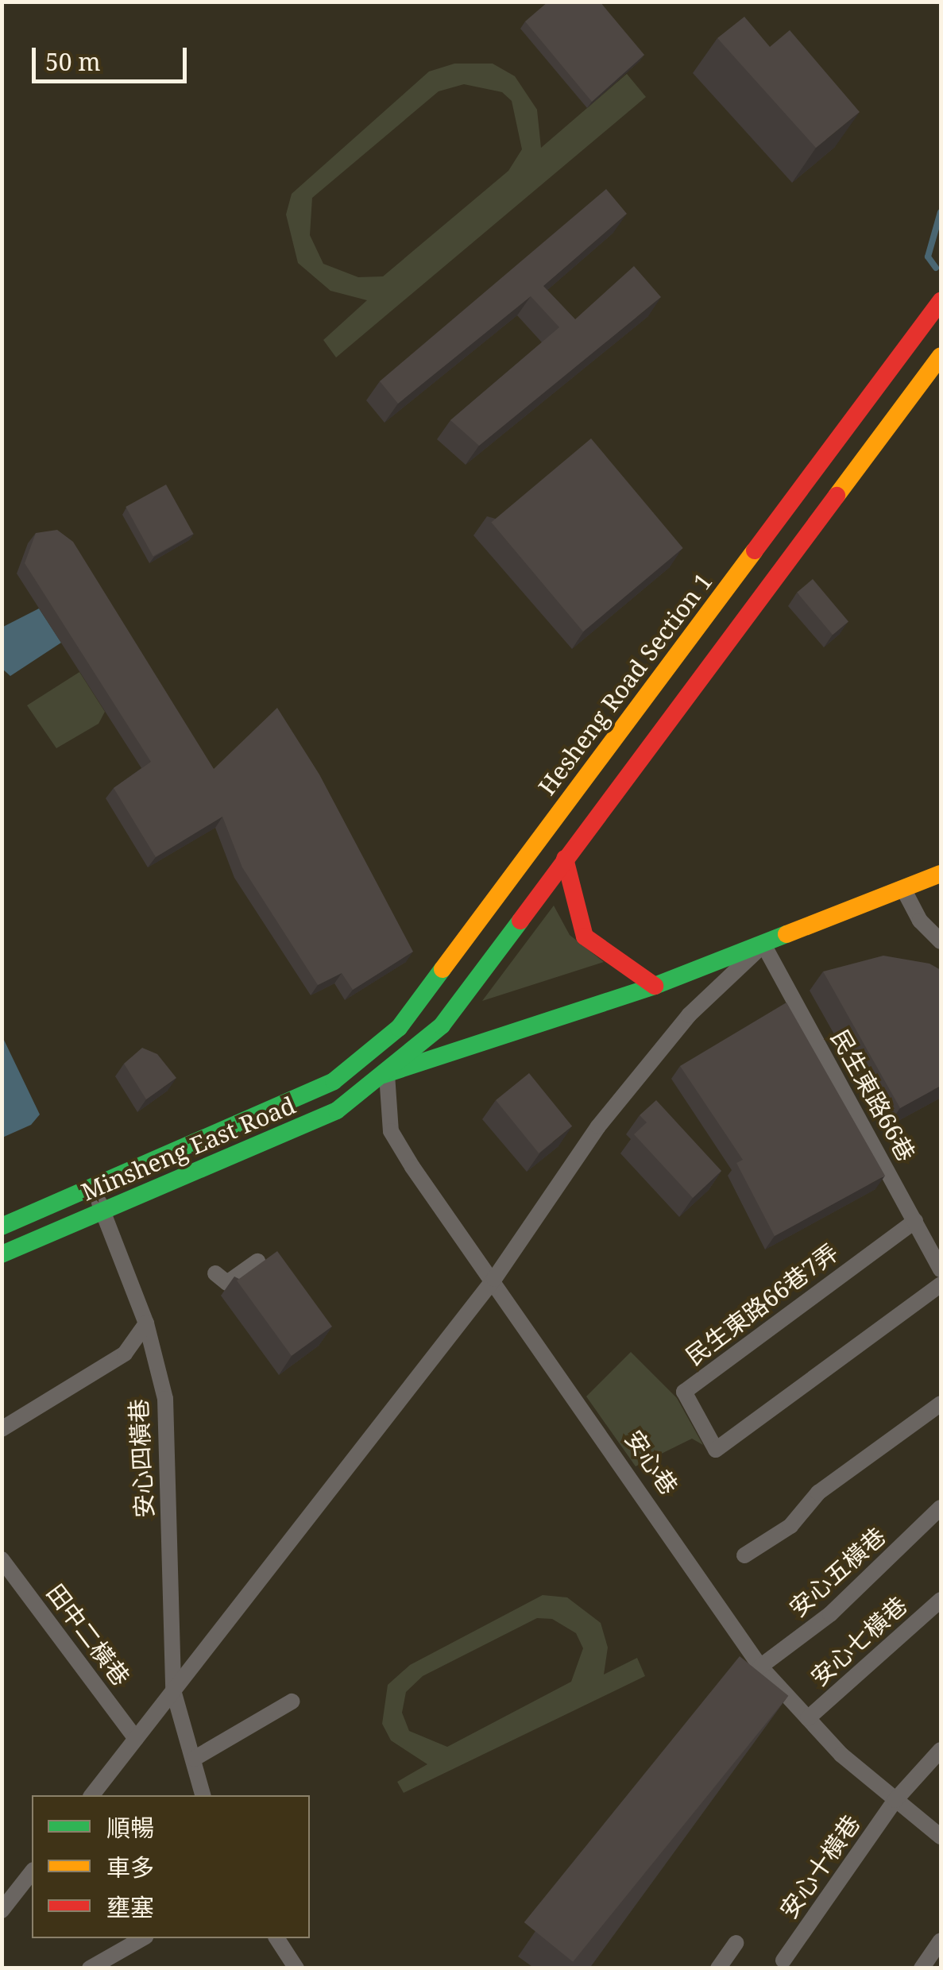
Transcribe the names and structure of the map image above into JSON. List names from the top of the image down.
{
  "streets": {
    "main road": ["Hesheng Road Section 1", "Minsheng East Road"],
    "street": [
      "民生東路66巷",
      "民生東路66巷7弄",
      "安心四橫巷",
      "安心巷",
      "安心五橫巷",
      "田中二橫巷",
      "安心七橫巷",
      "安心十橫巷"
    ]
  },
  "crossings": [
    ["Hesheng Road Section 1", "Minsheng East Road"],
    ["民生東路66巷", "Minsheng East Road"],
    ["民生東路66巷", "民生東路66巷7弄"],
    ["Minsheng East Road", "安心四橫巷"],
    ["Minsheng East Road", "安心巷"],
    ["安心巷", "安心五橫巷"],
    ["安心巷", "安心七橫巷"],
    ["安心巷", "安心十橫巷"]
  ],
  "legend": ["順暢", "車多", "壅塞"],
  "scale_bar": "50 m"
}
